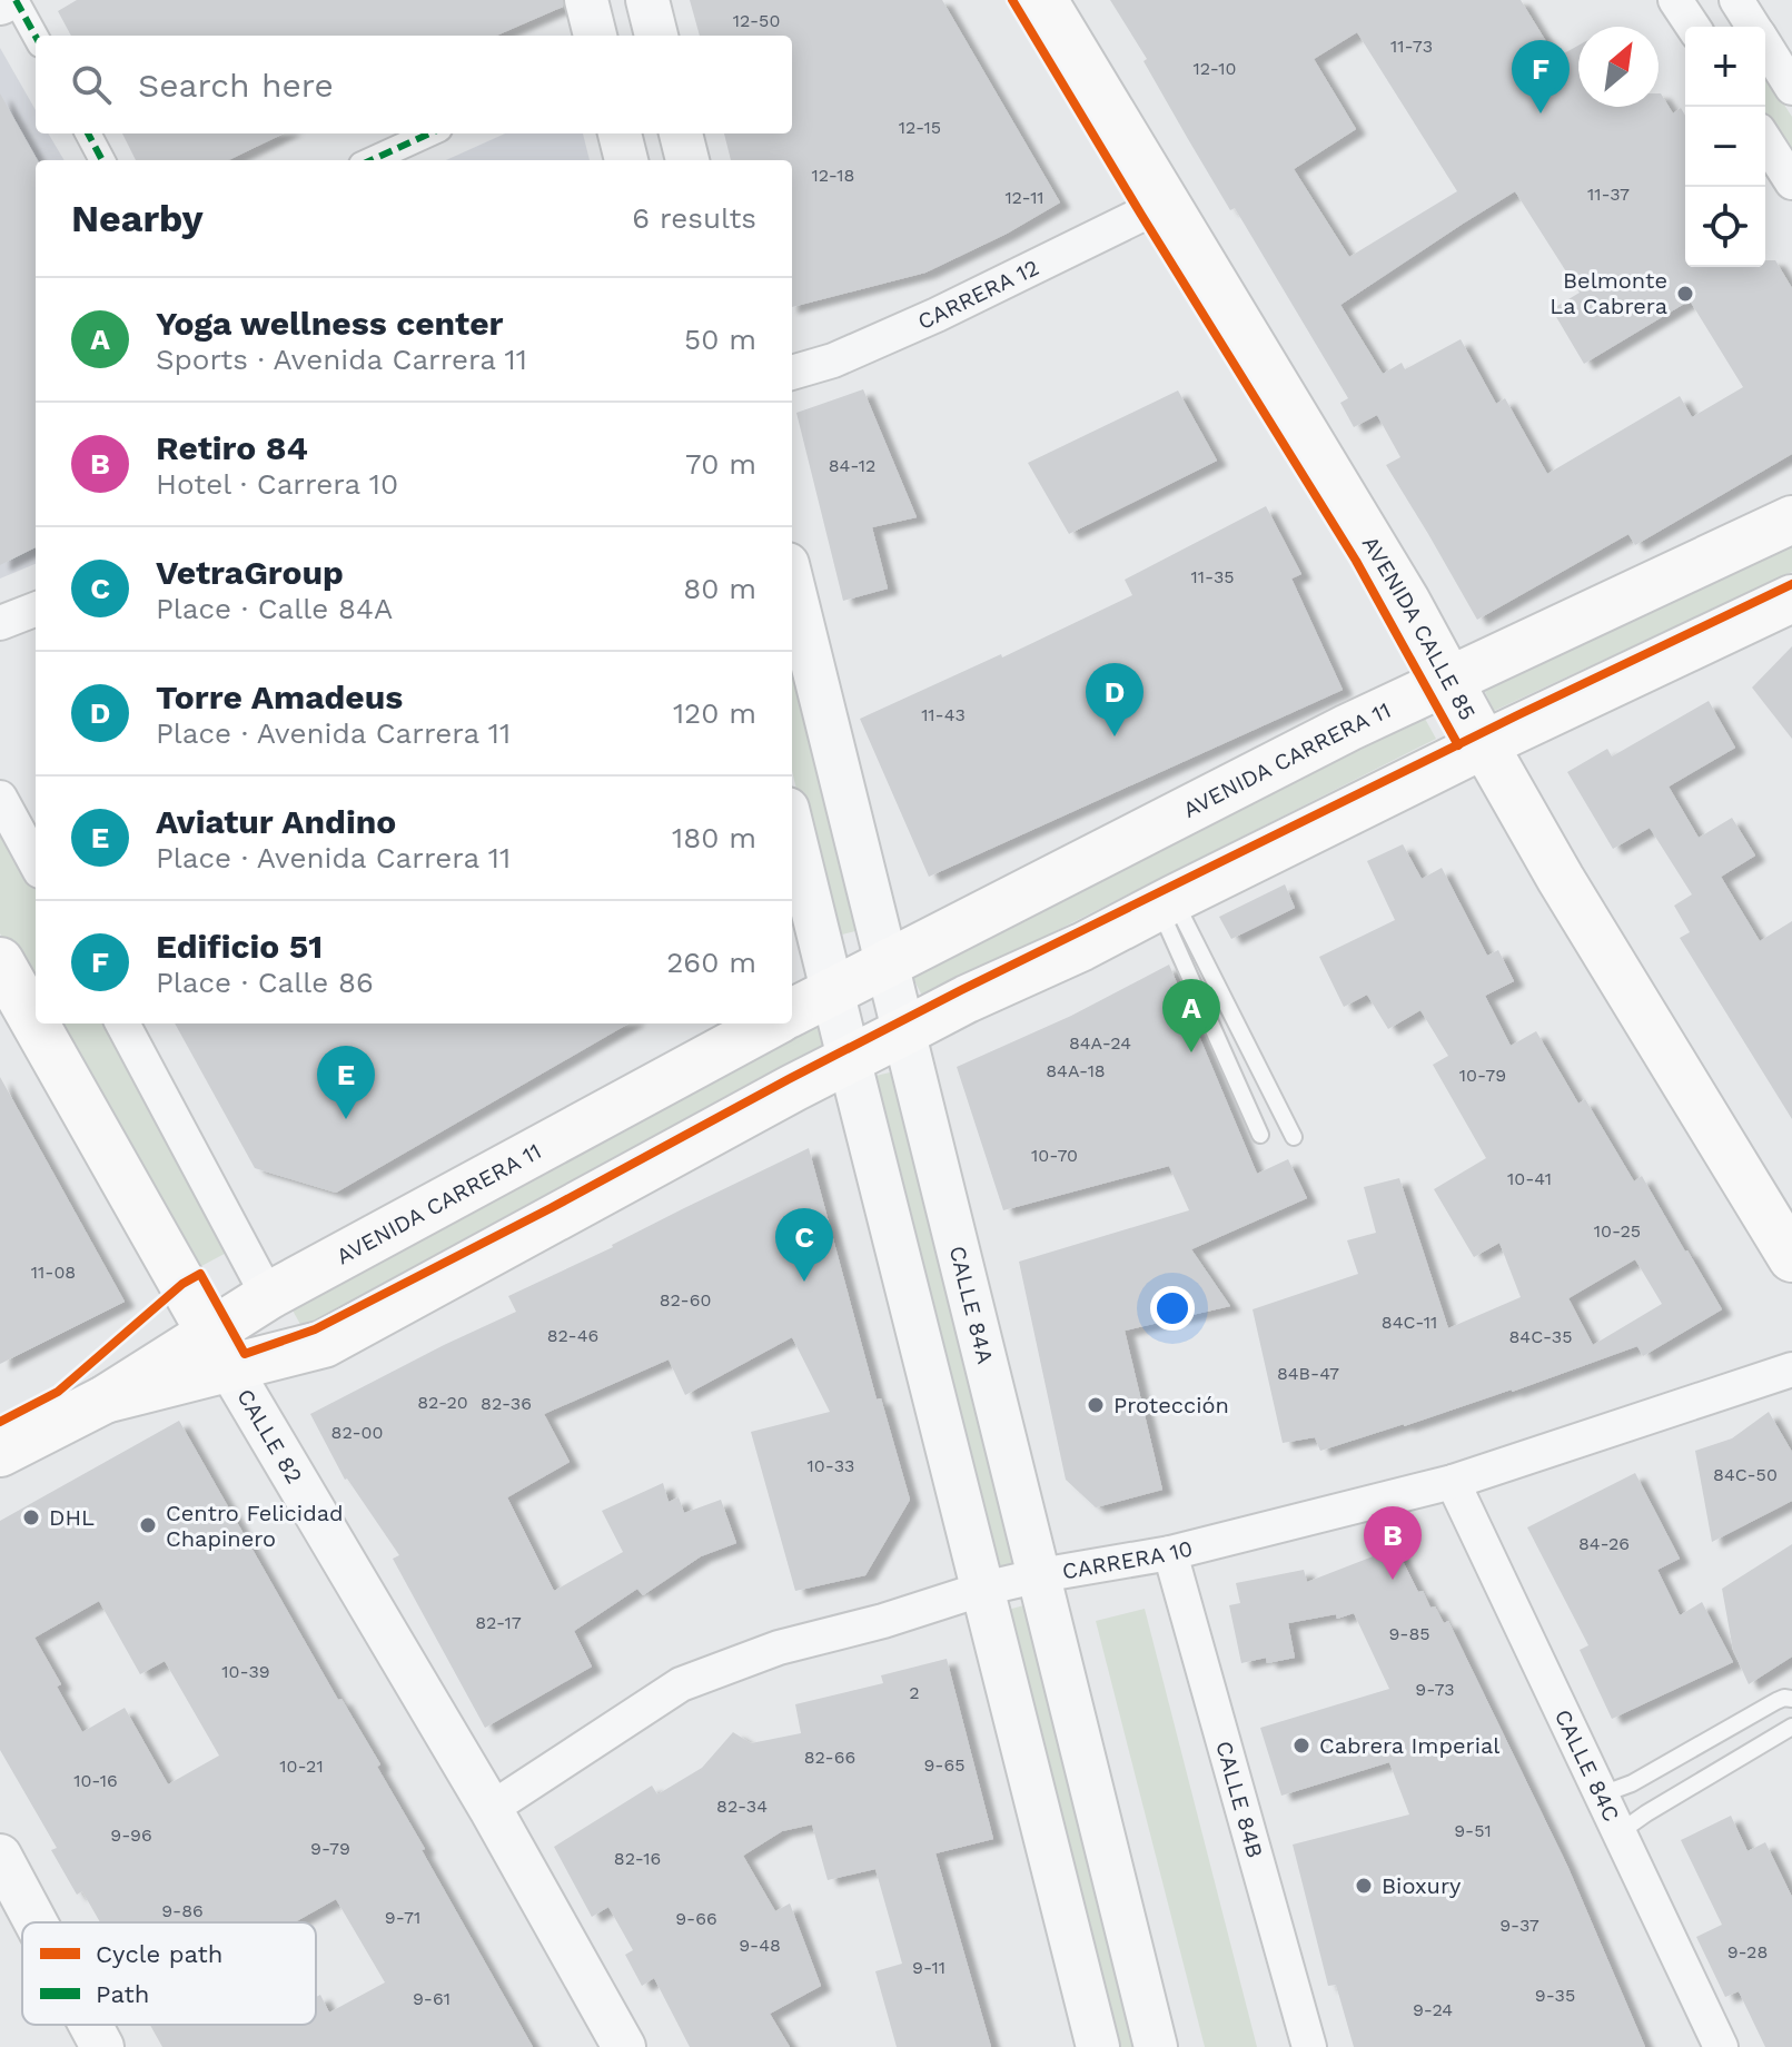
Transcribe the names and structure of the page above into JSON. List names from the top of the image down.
{
  "streets": {
    "main road": ["AVENIDA CALLE 85", "AVENIDA CARRERA 11", "CALLE 82"],
    "street": [
      "CARRERA 12",
      "CALLE 84A",
      "CARRERA 10",
      "CALLE 84C",
      "CALLE 84B"
    ]
  },
  "crossings": [
    ["CARRERA 12", "AVENIDA CALLE 85"],
    ["AVENIDA CALLE 85", "AVENIDA CARRERA 11"],
    ["AVENIDA CARRERA 11", "CALLE 84A"],
    ["AVENIDA CARRERA 11", "CALLE 82"],
    ["CALLE 84A", "CARRERA 10"],
    ["CALLE 82", "CARRERA 10"],
    ["CARRERA 10", "CALLE 84C"],
    ["CARRERA 10", "CALLE 84B"]
  ],
  "places": [
    "Belmonte La Cabrera",
    "Protección",
    "DHL",
    "Centro Felicidad Chapinero",
    "Cabrera Imperial",
    "Bioxury"
  ],
  "house_numbers": [
    "12-50",
    "11-73",
    "12-10",
    "12-15",
    "12-18",
    "11-37",
    "12-11",
    "84-12",
    "11-35",
    "11-43",
    "84A-24",
    "84A-18",
    "10-79",
    "10-70",
    "10-41",
    "10-25",
    "11-08",
    "82-60",
    "84C-11",
    "82-46",
    "84C-35",
    "84B-47",
    "82-20",
    "82-36",
    "82-00",
    "10-33",
    "84C-50",
    "84-26",
    "82-17",
    "9-85",
    "10-39",
    "9-73",
    "2",
    "82-66",
    "9-65",
    "10-21",
    "10-16",
    "82-34",
    "9-51",
    "9-96",
    "9-79",
    "82-16",
    "9-86",
    "9-71",
    "9-66",
    "9-37",
    "9-48",
    "9-28",
    "9-11",
    "9-35",
    "9-61",
    "9-24"
  ],
  "legend": ["Cycle path", "Path"],
  "north": "top right",
  "page": {
    "map_buttons": ["+", "−"],
    "search": "Search here",
    "pins": [
      "F",
      "D",
      "A",
      "E",
      "C",
      "B"
    ],
    "heading": ["Nearby", "6 results"],
    "list": [
      {
        "mark": "A",
        "name": "Yoga wellness center",
        "note": "Sports · Avenida Carrera 11",
        "value": "50 m"
      },
      {
        "mark": "B",
        "name": "Retiro 84",
        "note": "Hotel · Carrera 10",
        "value": "70 m"
      },
      {
        "mark": "C",
        "name": "VetraGroup",
        "note": "Place · Calle 84A",
        "value": "80 m"
      },
      {
        "mark": "D",
        "name": "Torre Amadeus",
        "note": "Place · Avenida Carrera 11",
        "value": "120 m"
      },
      {
        "mark": "E",
        "name": "Aviatur Andino",
        "note": "Place · Avenida Carrera 11",
        "value": "180 m"
      },
      {
        "mark": "F",
        "name": "Edificio 51",
        "note": "Place · Calle 86",
        "value": "260 m"
      }
    ]
  }
}
